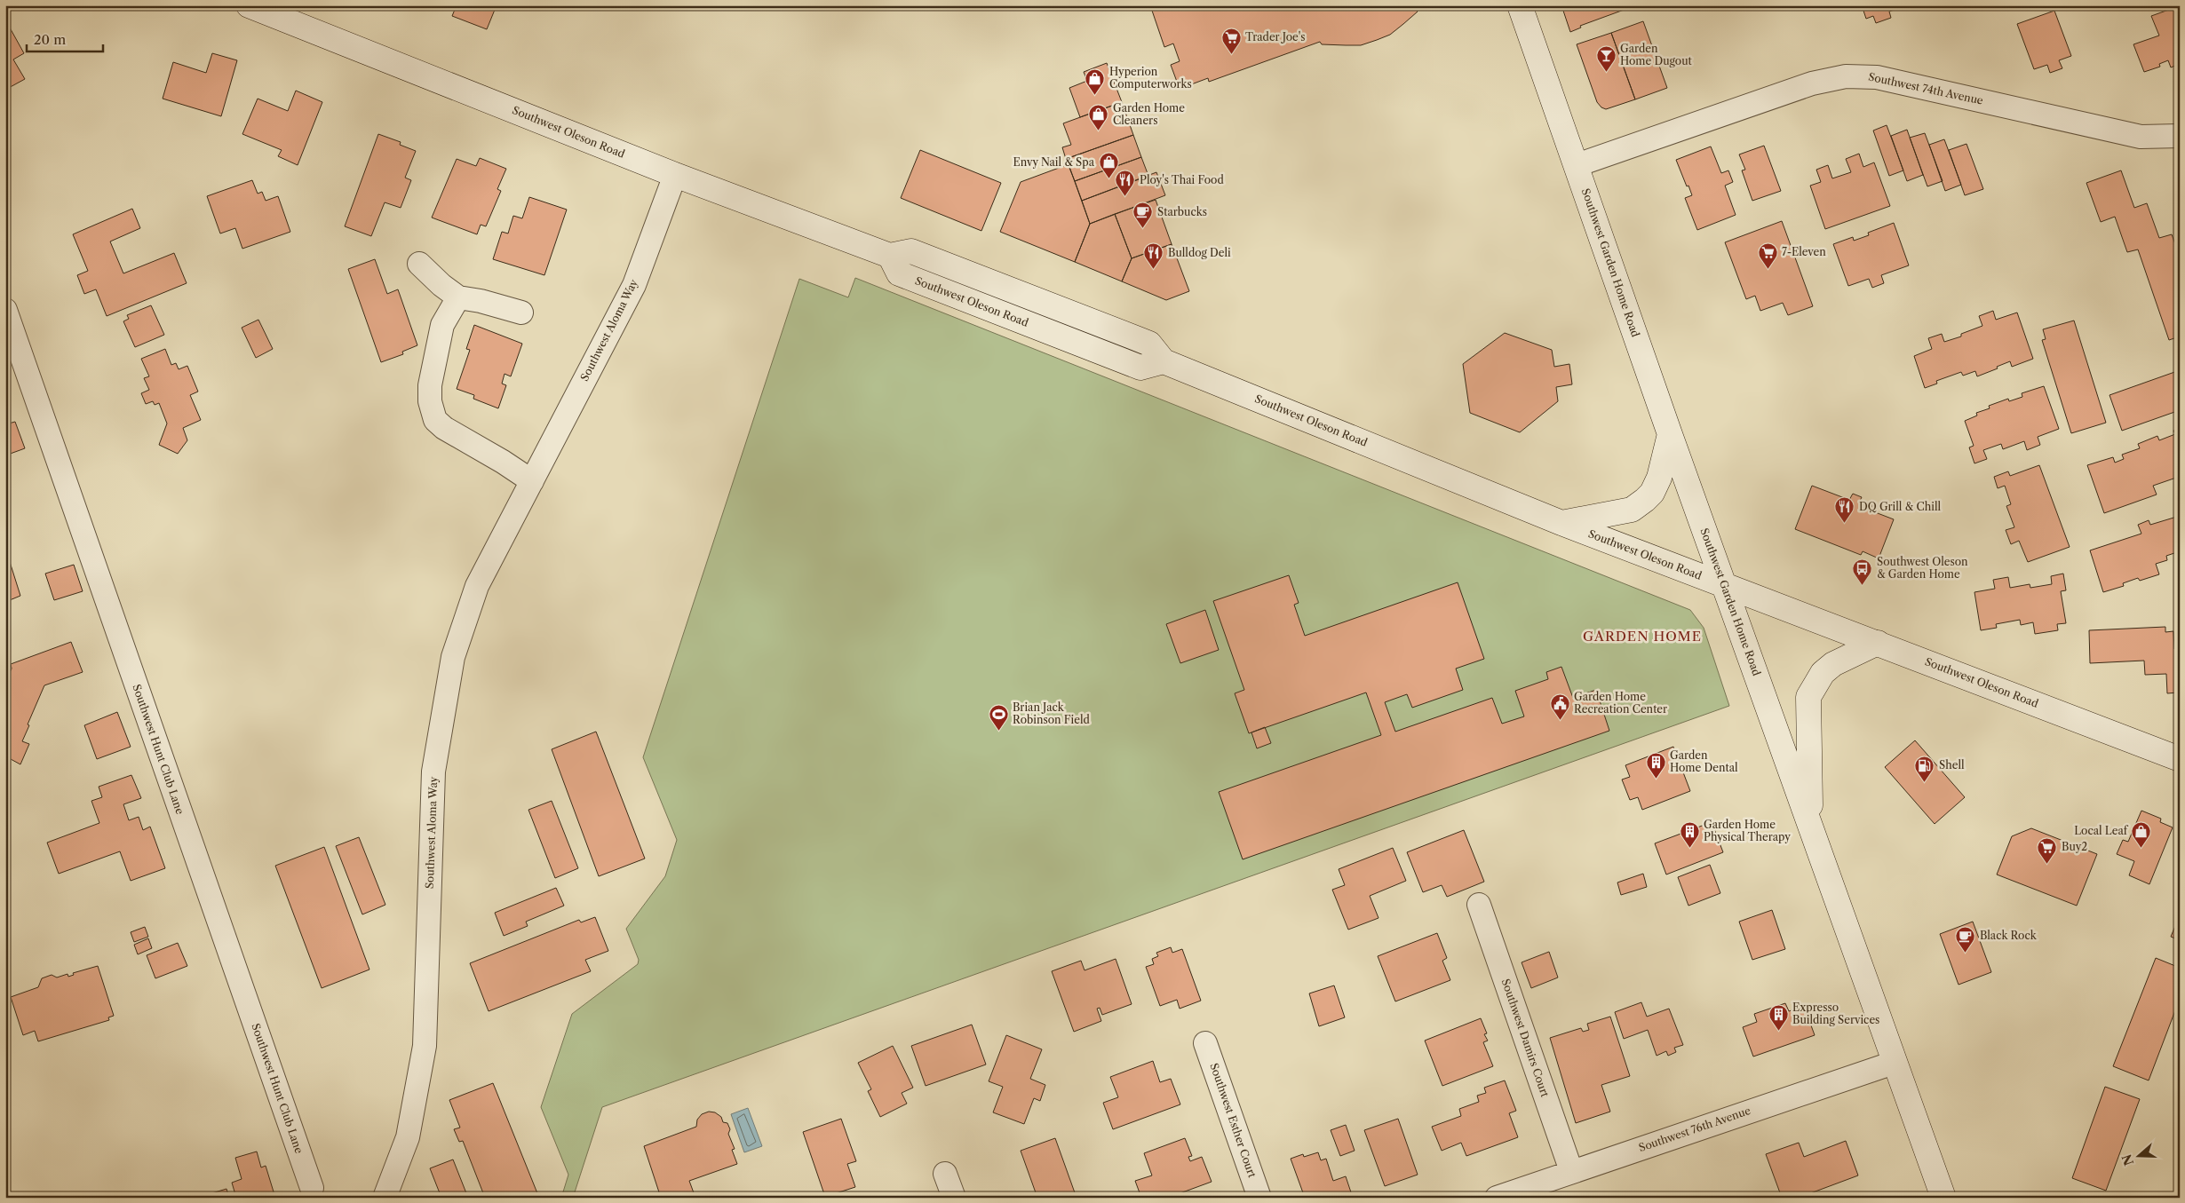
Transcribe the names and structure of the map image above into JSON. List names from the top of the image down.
{
  "streets": {
    "main road": ["Southwest Oleson Road", "Southwest Garden Home Road"],
    "street": [
      "Southwest 74th Avenue",
      "Southwest Aloma Way",
      "Southwest Hunt Club Lane",
      "Southwest Damirs Court",
      "Southwest Esther Court",
      "Southwest 76th Avenue"
    ]
  },
  "crossings": [
    ["Southwest 74th Avenue", "Southwest Garden Home Road"],
    ["Southwest Oleson Road", "Southwest Garden Home Road"],
    ["Southwest Oleson Road", "Southwest Aloma Way"],
    ["Southwest Garden Home Road", "Southwest 76th Avenue"],
    ["Southwest Damirs Court", "Southwest 76th Avenue"]
  ],
  "districts": ["GARDEN HOME"],
  "places": {
    "supermarket": ["Trader Joe's", "7-Eleven", "Buy2"],
    "bar": ["Garden Home Dugout"],
    "shop": [
      "Hyperion Computerworks",
      "Garden Home Cleaners",
      "Envy Nail & Spa",
      "Local Leaf"
    ],
    "restaurant": ["Ploy's Thai Food", "Bulldog Deli", "DQ Grill & Chill"],
    "cafe": ["Starbucks", "Black Rock"],
    "bus stop": ["Southwest Oleson & Garden Home"],
    "public building": ["Garden Home Recreation Center"],
    "sports": ["Brian Jack Robinson Field"],
    "building": ["Garden Home Dental", "Garden Home Physical Therapy", "Expresso Building Services"],
    "fuel station": ["Shell"]
  },
  "scale_bar": "20 m",
  "north": "left"
}
